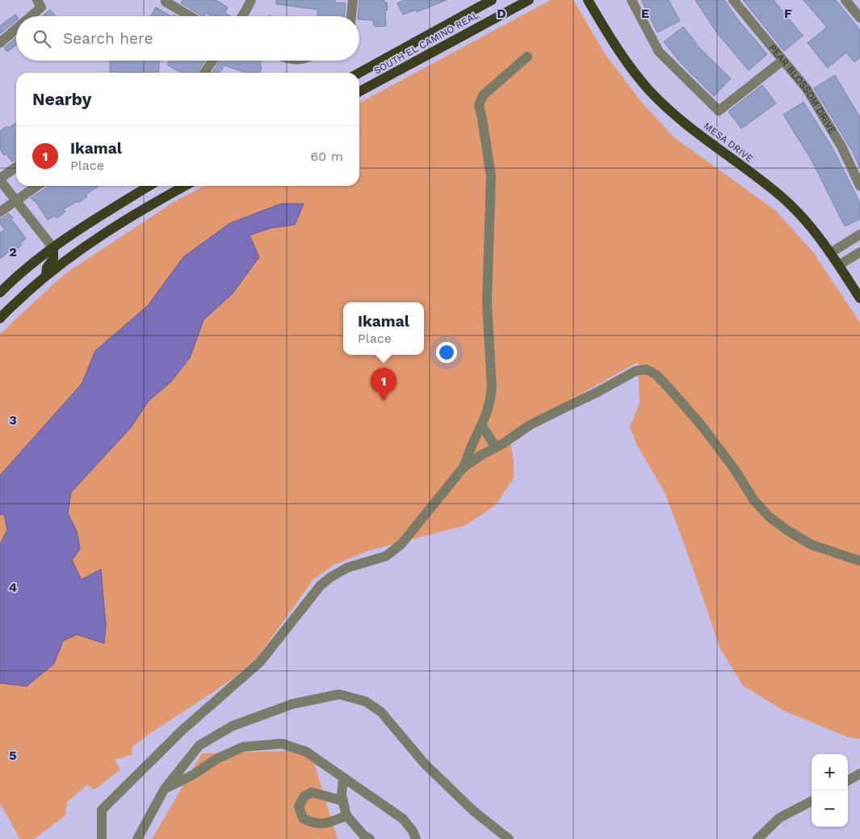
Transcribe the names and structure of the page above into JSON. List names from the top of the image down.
{
  "streets": {
    "main road": ["SOUTH EL CAMINO REAL", "MESA DRIVE"],
    "street": ["PEAR BLOSSOM DRIVE"]
  },
  "page": {
    "search": "Search here",
    "heading": "Nearby",
    "list": [
      {
        "mark": "1",
        "name": "Ikamal",
        "note": "Place",
        "value": "60 m"
      }
    ],
    "popup": ["Ikamal", "Place"],
    "pins": "1",
    "map_buttons": ["+", "−"]
  },
  "grid": {
    "columns": ["D", "E", "F"],
    "rows": [
      "2",
      "3",
      "4",
      "5"
    ]
  }
}
